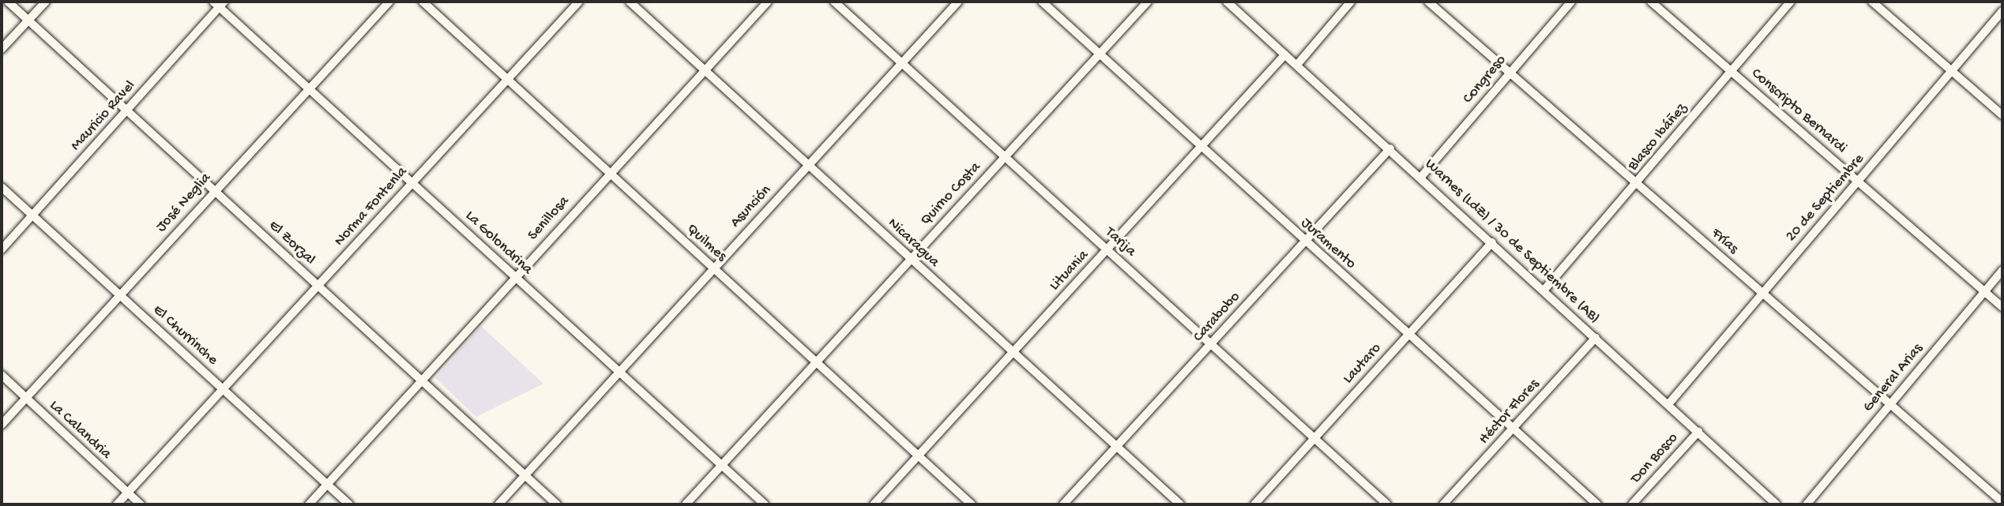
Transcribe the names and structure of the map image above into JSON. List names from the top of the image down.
{
  "streets": {
    "street": [
      "Congreso",
      "Conscripto Bernardi",
      "Mauricio Ravel",
      "Blasco Ibáñez",
      "Quirno Costa",
      "20 de Septiembre",
      "José Neglia",
      "Norma Fontenla",
      "Asunción",
      "Senillosa",
      "Warnes (LdZ) / 30 de Septiembre (AB)",
      "Frías",
      "Tarija",
      "El Zorzal",
      "La Golondrina",
      "Quilmes",
      "Nicaragua",
      "Juramento",
      "Lituania",
      "Carabobo",
      "El Churrinche",
      "Lautaro",
      "General Arias",
      "Héctor Flores",
      "La Calandria",
      "Don Bosco"
    ]
  },
  "crossings": [
    ["Congreso", "Warnes (LdZ) / 30 de Septiembre (AB)"],
    ["Congreso", "Frías"],
    ["Conscripto Bernardi", "Blasco Ibáñez"],
    ["Conscripto Bernardi", "20 de Septiembre"],
    ["Conscripto Bernardi", "General Arias"],
    ["Mauricio Ravel", "El Zorzal"],
    ["Mauricio Ravel", "La Golondrina"],
    ["Mauricio Ravel", "El Churrinche"],
    ["Blasco Ibáñez", "Warnes (LdZ) / 30 de Septiembre (AB)"],
    ["Blasco Ibáñez", "Frías"],
    ["Quirno Costa", "Tarija"],
    ["Quirno Costa", "La Golondrina"],
    ["Quirno Costa", "Quilmes"],
    ["Quirno Costa", "Nicaragua"],
    ["Quirno Costa", "Juramento"],
    ["20 de Septiembre", "Warnes (LdZ) / 30 de Septiembre (AB)"],
    ["20 de Septiembre", "Frías"],
    ["José Neglia", "El Zorzal"],
    ["José Neglia", "La Golondrina"],
    ["José Neglia", "El Churrinche"],
    ["José Neglia", "La Calandria"],
    ["Norma Fontenla", "El Zorzal"],
    ["Norma Fontenla", "La Golondrina"],
    ["Norma Fontenla", "Quilmes"],
    ["Norma Fontenla", "El Churrinche"],
    ["Norma Fontenla", "La Calandria"],
    ["Asunción", "Tarija"],
    ["Asunción", "El Zorzal"],
    ["Asunción", "La Golondrina"],
    ["Asunción", "Quilmes"],
    ["Asunción", "Nicaragua"],
    ["Senillosa", "El Zorzal"],
    ["Senillosa", "La Golondrina"],
    ["Senillosa", "Quilmes"],
    ["Senillosa", "Nicaragua"],
    ["Senillosa", "El Churrinche"],
    ["Warnes (LdZ) / 30 de Septiembre (AB)", "Lituania"],
    ["Warnes (LdZ) / 30 de Septiembre (AB)", "Carabobo"],
    ["Warnes (LdZ) / 30 de Septiembre (AB)", "Lautaro"],
    ["Warnes (LdZ) / 30 de Septiembre (AB)", "Héctor Flores"],
    ["Warnes (LdZ) / 30 de Septiembre (AB)", "Don Bosco"],
    ["Frías", "General Arias"],
    ["Tarija", "Lituania"],
    ["Tarija", "Carabobo"],
    ["Tarija", "Lautaro"],
    ["Quilmes", "Lituania"],
    ["Nicaragua", "Lituania"],
    ["Nicaragua", "Carabobo"],
    ["Juramento", "Lituania"],
    ["Juramento", "Carabobo"],
    ["Juramento", "Lautaro"],
    ["Juramento", "Héctor Flores"]
  ]
}
